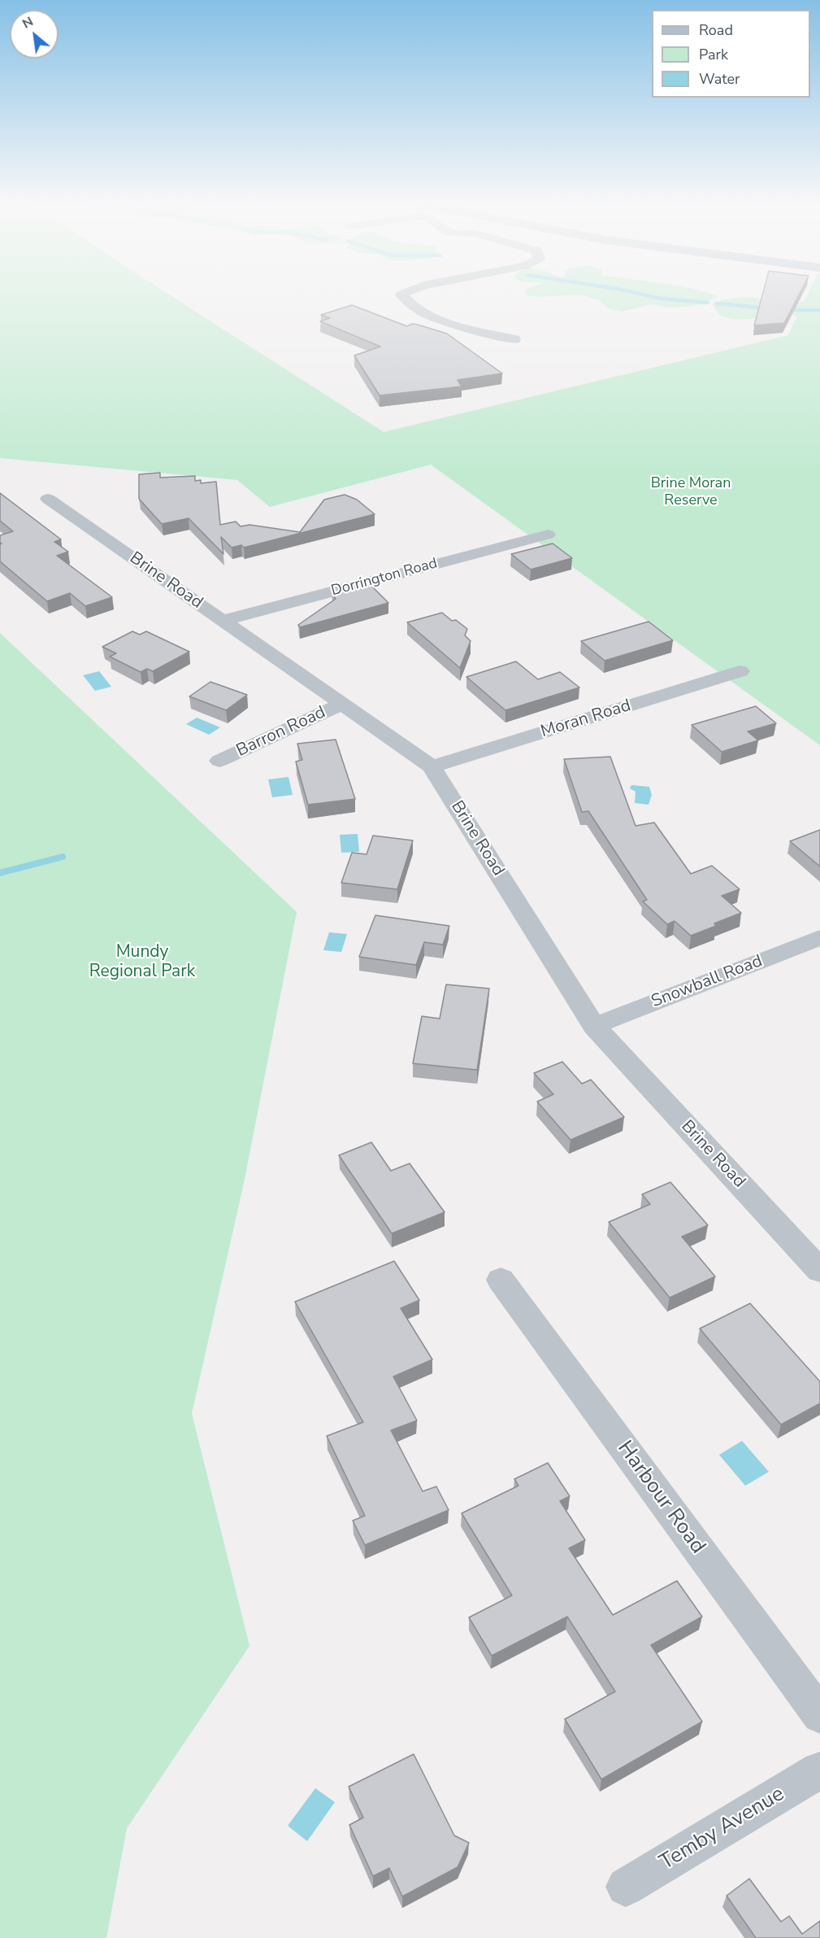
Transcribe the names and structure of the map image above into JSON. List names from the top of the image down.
{
  "streets": {
    "street": [
      "Dorrington Road",
      "Brine Road",
      "Moran Road",
      "Barron Road",
      "Snowball Road",
      "Harbour Road",
      "Temby Avenue"
    ]
  },
  "crossings": [
    ["Dorrington Road", "Brine Road"],
    ["Brine Road", "Moran Road"],
    ["Brine Road", "Barron Road"],
    ["Brine Road", "Snowball Road"]
  ],
  "parks": ["Brine Moran Reserve", "Mundy Regional Park"],
  "legend": ["Road", "Park", "Water"],
  "north": "top left"
}
